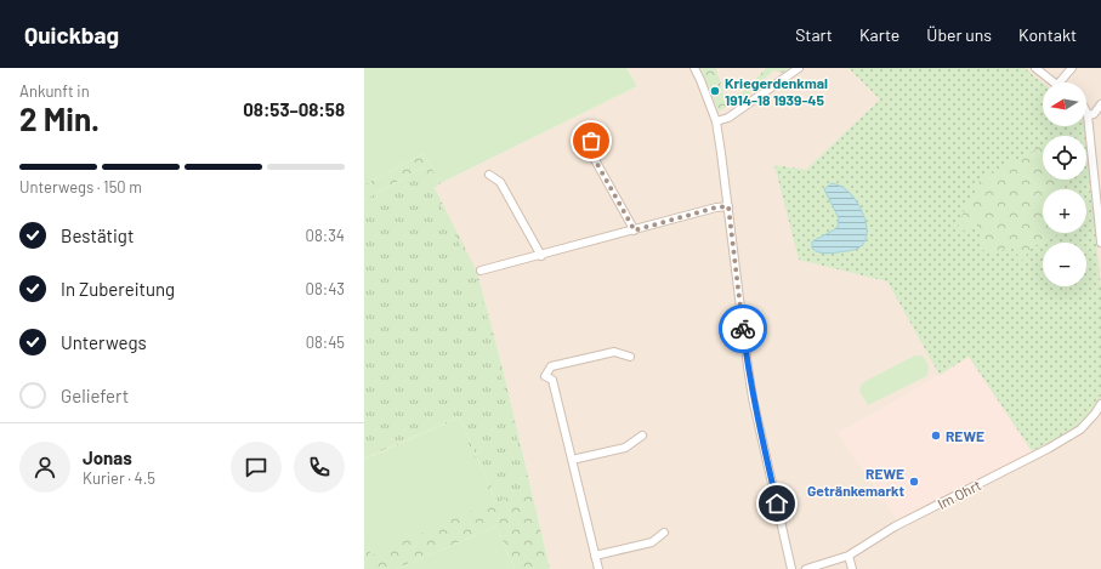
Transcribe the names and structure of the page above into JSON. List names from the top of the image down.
{
  "streets": {
    "street": ["Im Ohrt"]
  },
  "places": ["Kriegerdenkmal 1914-18 1939-45", "REWE", "REWE Getränkemarkt"],
  "north": "left",
  "page": {
    "header": "Quickbag",
    "nav": [
      "Start",
      "Karte",
      "Über uns",
      "Kontakt"
    ],
    "heading": ["2 Min.", "Ankunft in", "08:53–08:58"],
    "panel": ["Jonas", "Kurier · 4.5"],
    "map_buttons": ["+", "−"],
    "bar": "Unterwegs · 150 m",
    "list": [
      ["Bestätigt", "08:34"],
      ["In Zubereitung", "08:43"],
      ["Unterwegs", "08:45"],
      "Geliefert"
    ]
  }
}
